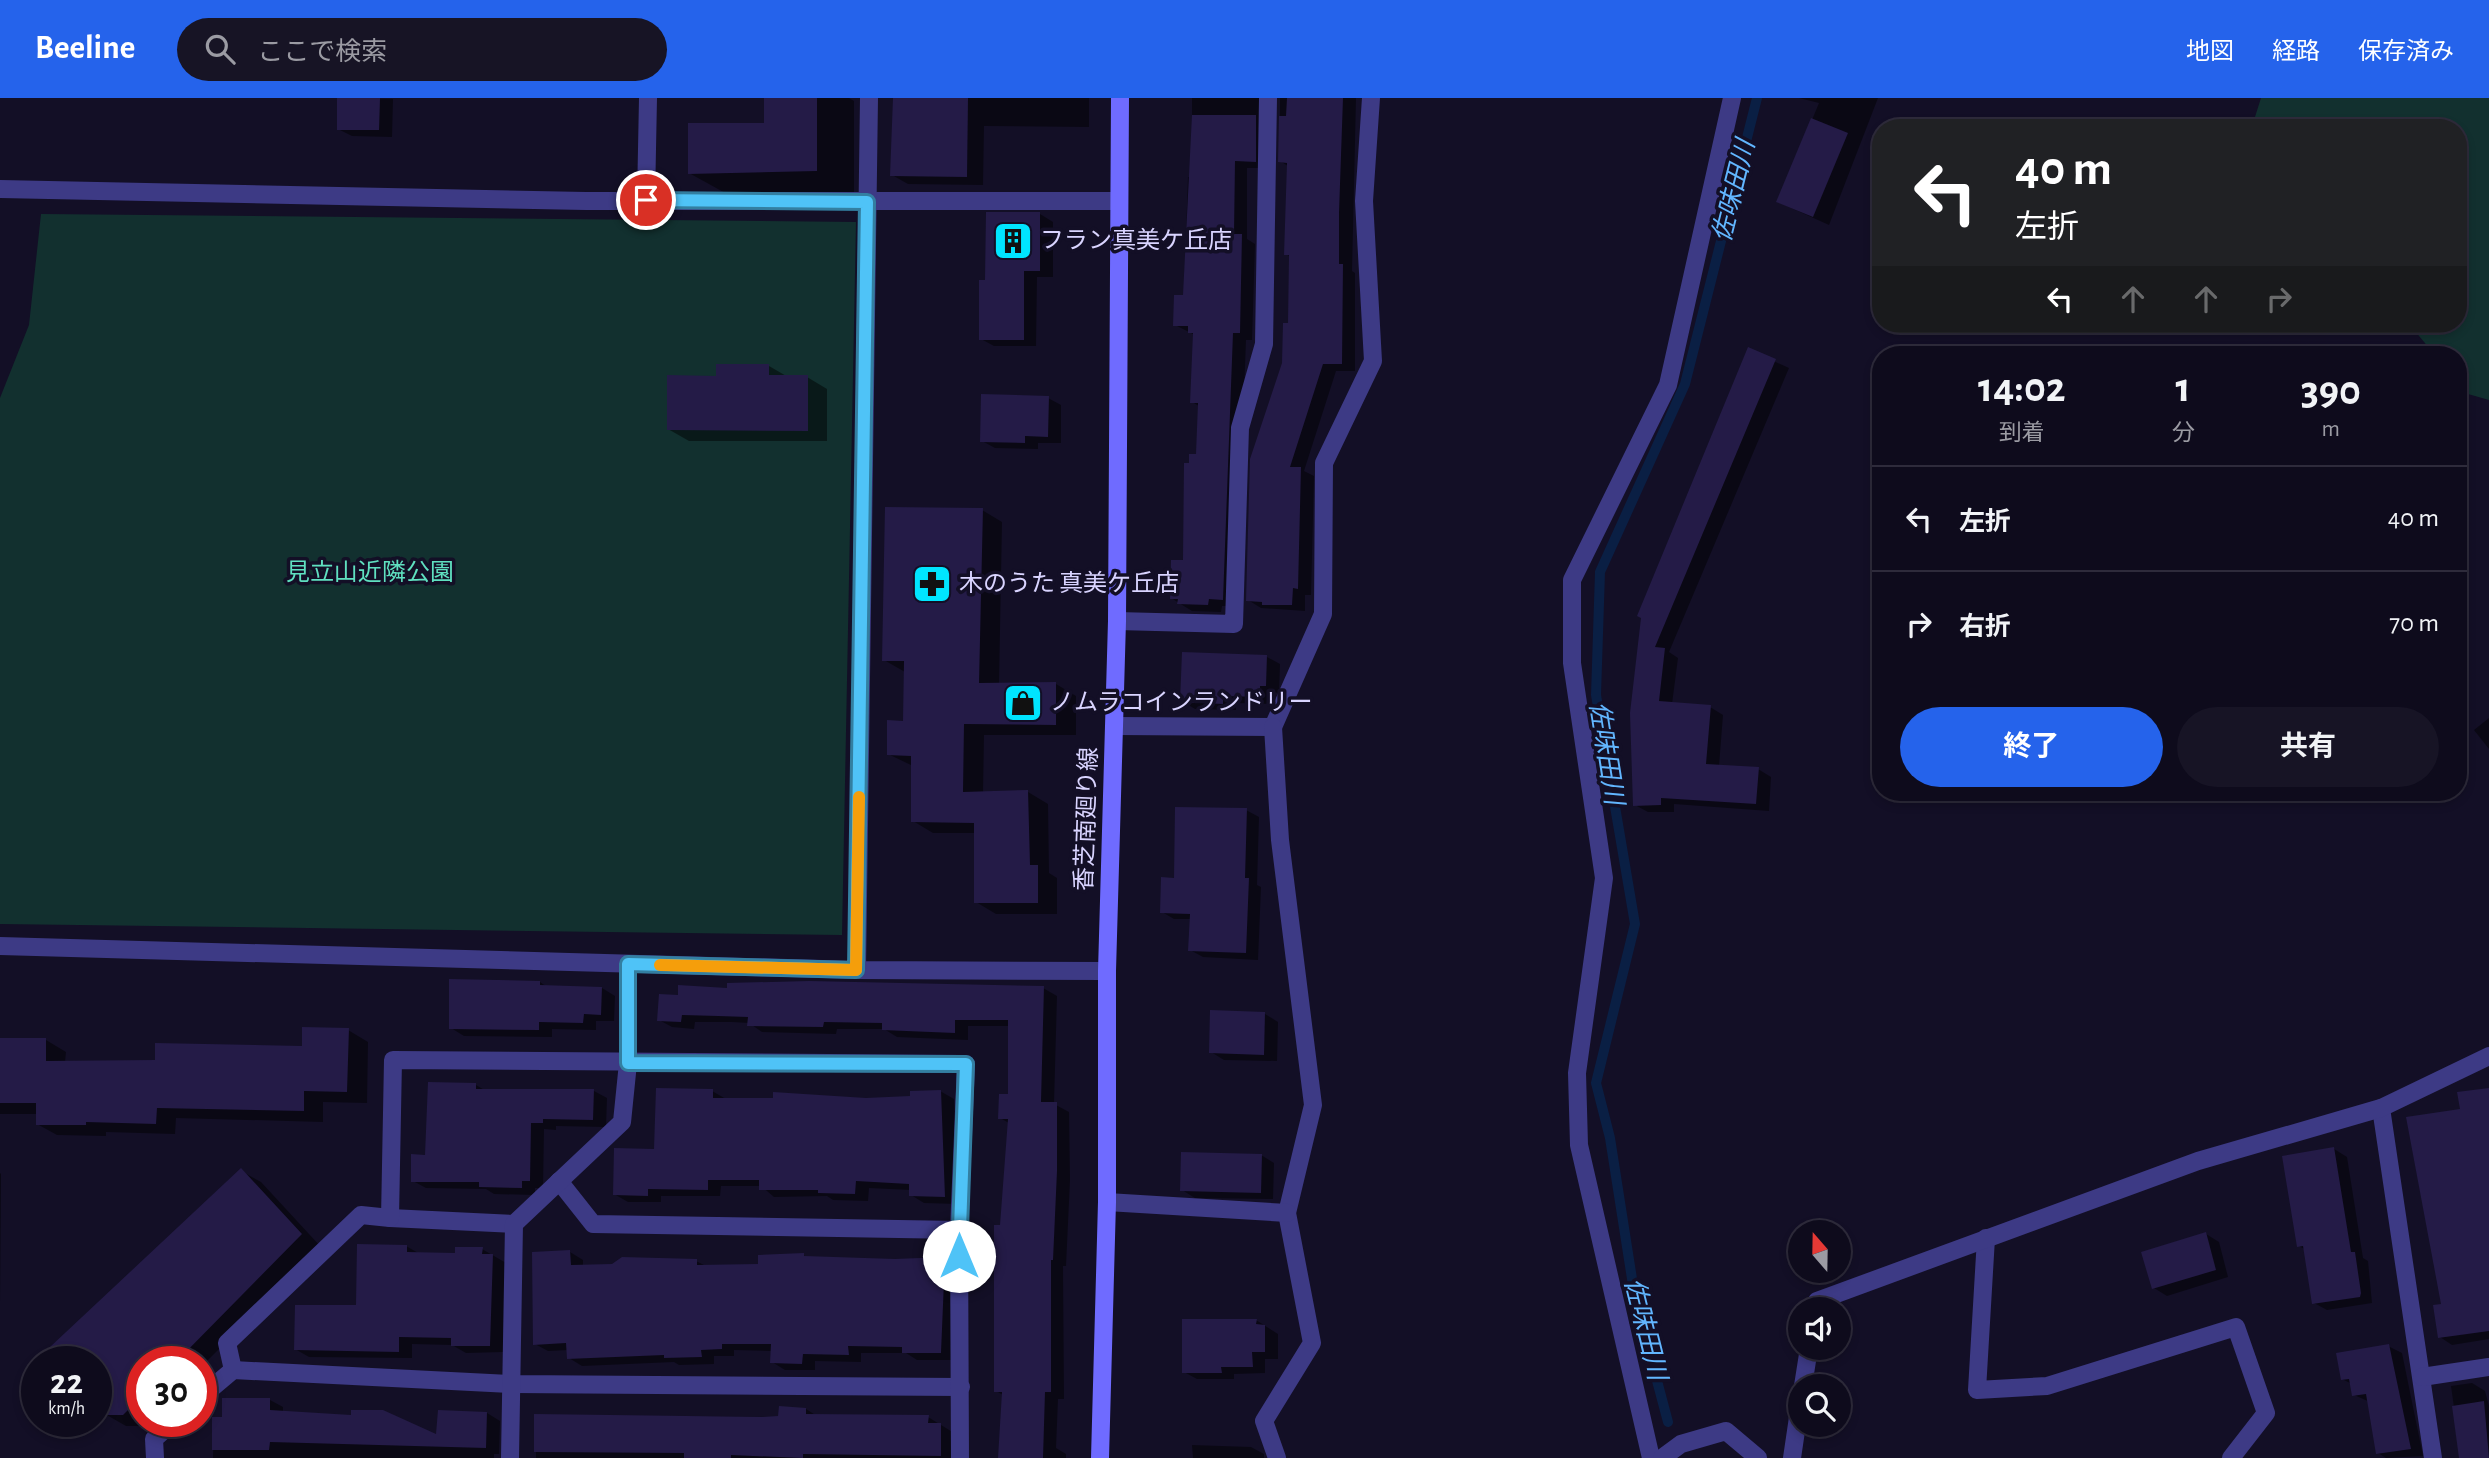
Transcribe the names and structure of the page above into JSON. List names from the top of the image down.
{
  "streets": {
    "street": ["香芝南廻り線"]
  },
  "water": ["佐味田川"],
  "parks": ["見立山近隣公園"],
  "places": {
    "building": ["フラン真美ケ丘店"],
    "pharmacy": ["木のうた 真美ケ丘店"],
    "shop": ["ノムラコインランドリー"]
  },
  "north": "top",
  "page": {
    "header": "Beeline",
    "search": "ここで検索",
    "nav": ["地図", "経路", "保存済み"],
    "turn": ["40 m", "左折"],
    "eta": [
      "14:02",
      "到着",
      "1",
      "分",
      "390",
      "m"
    ],
    "list": [
      {
        "name": "左折",
        "value": "40 m"
      },
      {
        "name": "右折",
        "value": "70 m"
      }
    ],
    "buttons": ["終了", "共有"],
    "speed": "22 km/h",
    "limit": "30"
  }
}
